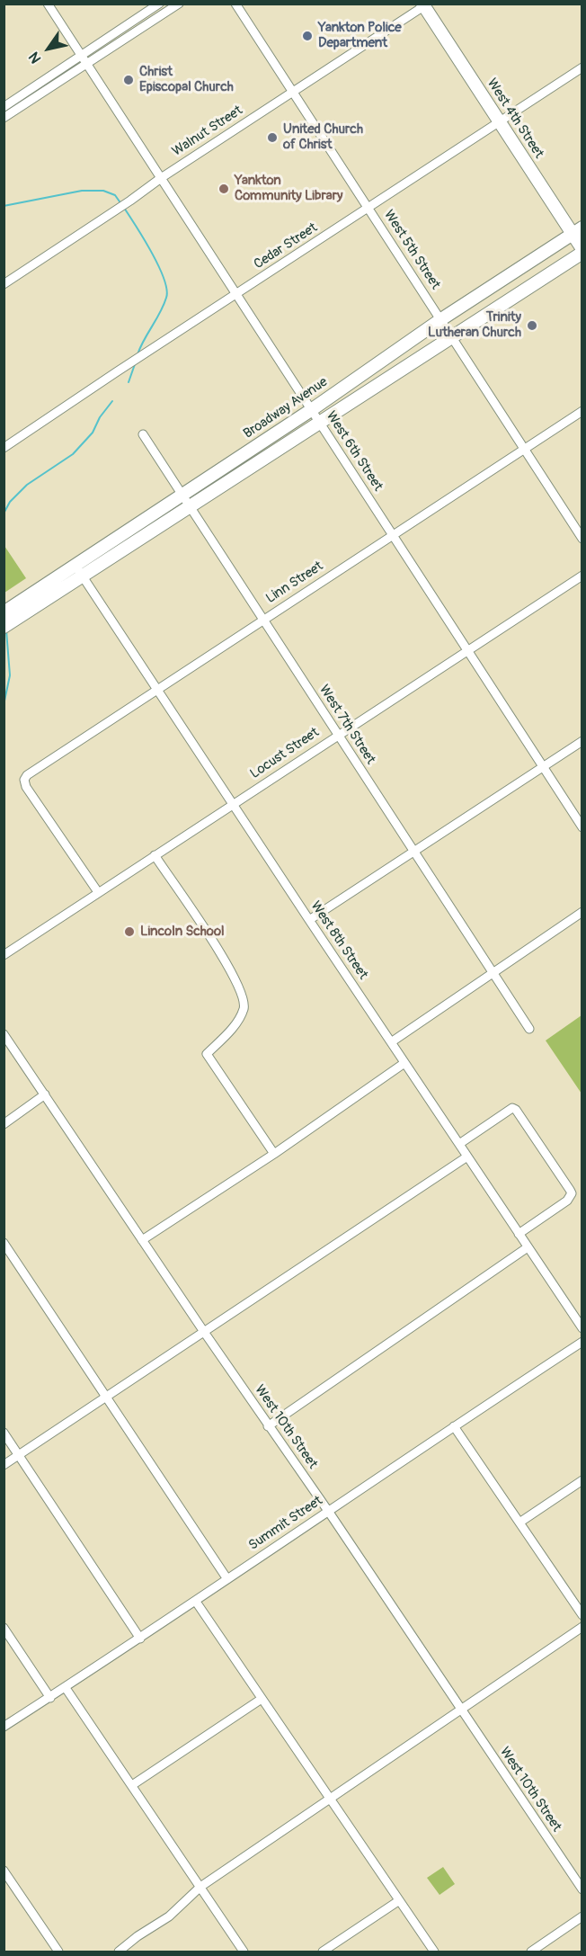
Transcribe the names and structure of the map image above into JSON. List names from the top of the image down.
{
  "streets": {
    "highway": ["West 4th Street", "Broadway Avenue"],
    "street": [
      "Walnut Street",
      "Cedar Street",
      "West 5th Street",
      "West 6th Street",
      "Linn Street",
      "West 7th Street",
      "Locust Street",
      "West 8th Street",
      "West 10th Street",
      "Summit Street"
    ]
  },
  "crossings": [
    ["West 4th Street", "Walnut Street"],
    ["West 4th Street", "Cedar Street"],
    ["West 4th Street", "Broadway Avenue"],
    ["Walnut Street", "West 5th Street"],
    ["Walnut Street", "West 6th Street"],
    ["Cedar Street", "West 5th Street"],
    ["Cedar Street", "West 6th Street"],
    ["West 5th Street", "Broadway Avenue"],
    ["West 5th Street", "Linn Street"],
    ["Broadway Avenue", "West 6th Street"],
    ["Broadway Avenue", "West 7th Street"],
    ["Broadway Avenue", "West 8th Street"],
    ["West 6th Street", "Linn Street"],
    ["West 6th Street", "Locust Street"],
    ["Linn Street", "West 7th Street"],
    ["Linn Street", "Locust Street"],
    ["Linn Street", "West 8th Street"],
    ["West 7th Street", "Locust Street"],
    ["Locust Street", "West 8th Street"],
    ["West 10th Street", "Summit Street"]
  ],
  "places": [
    "Yankton Police Department",
    "Christ Episcopal Church",
    "United Church of Christ",
    "Yankton Community Library",
    "Trinity Lutheran Church",
    "Lincoln School"
  ],
  "north": "bottom left"
}
